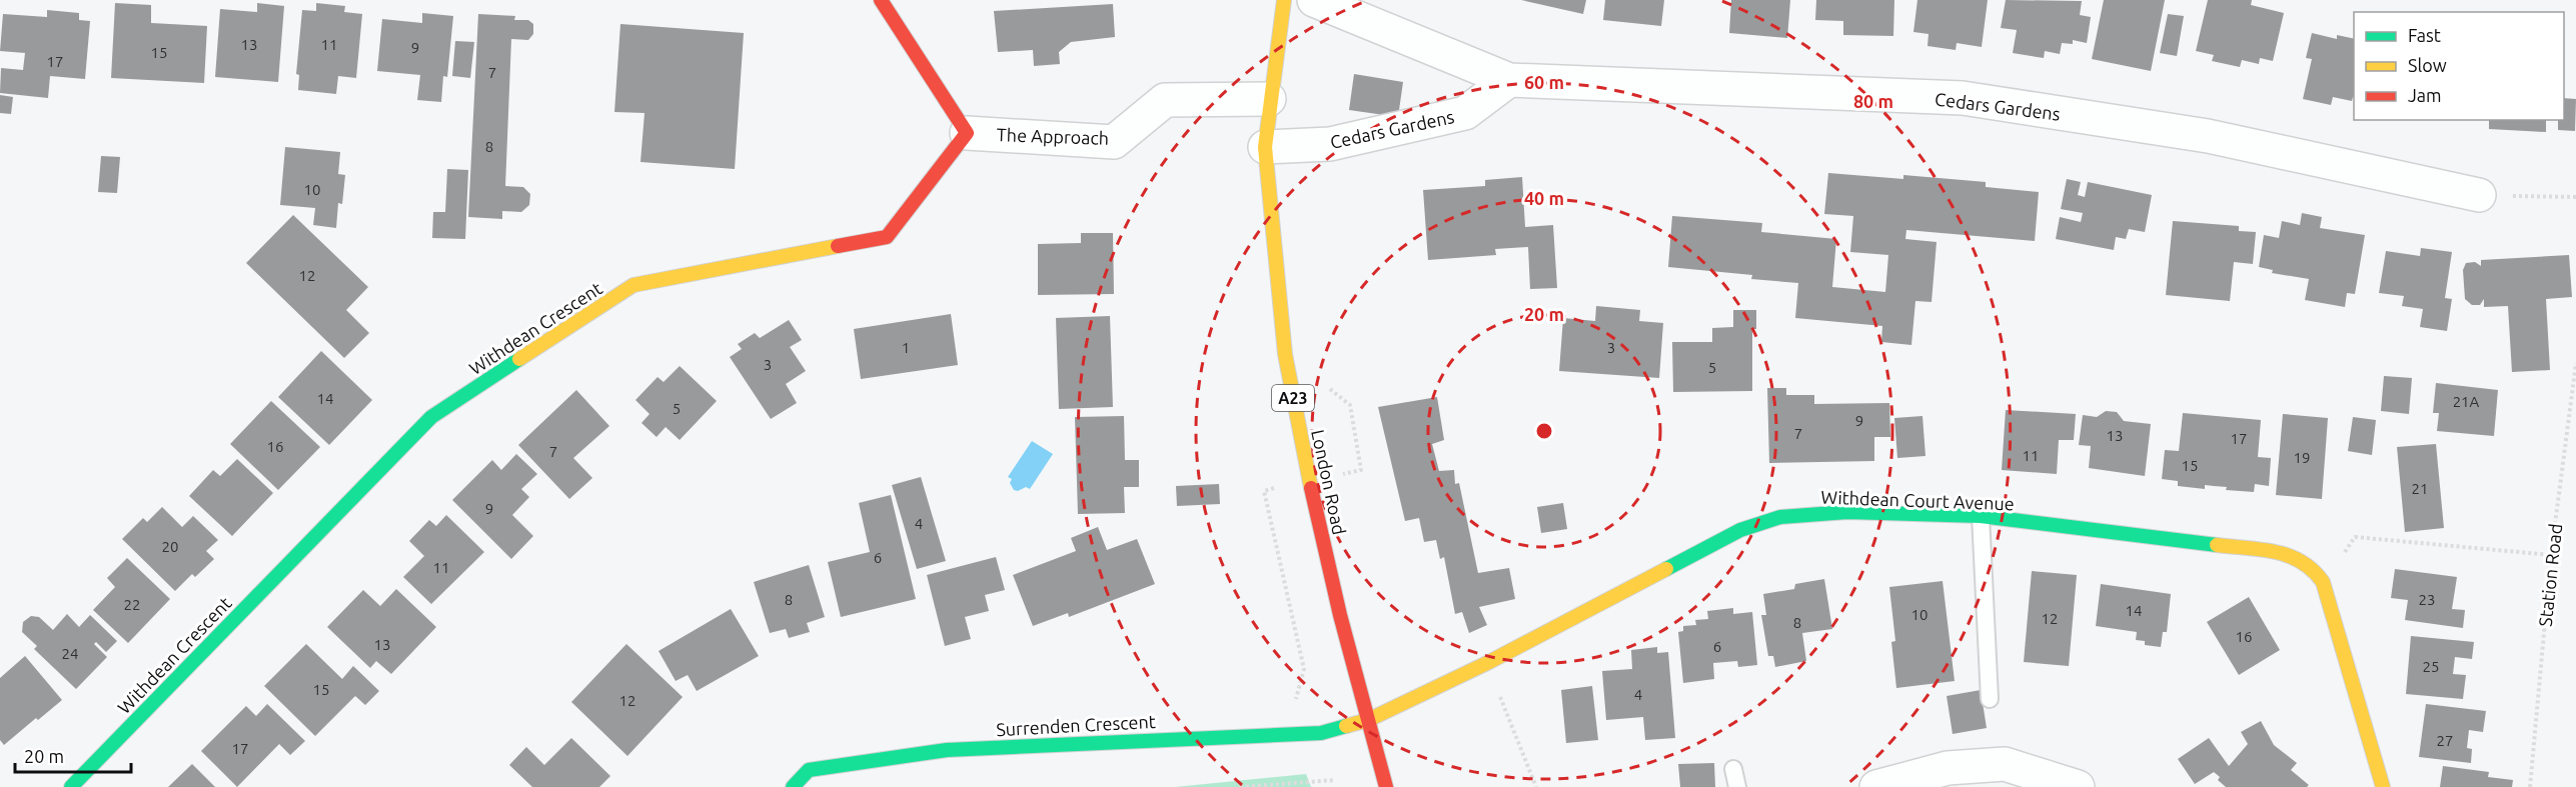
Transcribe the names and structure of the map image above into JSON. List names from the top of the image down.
{
  "streets": {
    "main road": [
      "Withdean Crescent",
      "A23",
      "London Road",
      "Withdean Court Avenue",
      "Surrenden Crescent"
    ],
    "street": ["Cedars Gardens", "The Approach"],
    "path": ["Station Road"]
  },
  "crossings": [
    ["Cedars Gardens", "London Road"],
    ["The Approach", "Withdean Crescent"],
    ["The Approach", "London Road"],
    ["London Road", "Withdean Court Avenue"],
    ["London Road", "Surrenden Crescent"],
    ["Withdean Court Avenue", "Surrenden Crescent"]
  ],
  "house_numbers": [
    "13",
    "11",
    "9",
    "15",
    "17",
    "7",
    "8",
    "10",
    "12",
    "1",
    "3",
    "3",
    "5",
    "14",
    "21A",
    "5",
    "9",
    "7",
    "13",
    "17",
    "16",
    "7",
    "11",
    "19",
    "15",
    "21",
    "9",
    "4",
    "20",
    "6",
    "11",
    "8",
    "23",
    "22",
    "14",
    "10",
    "12",
    "8",
    "16",
    "13",
    "6",
    "24",
    "25",
    "15",
    "4",
    "12",
    "27",
    "17"
  ],
  "legend": ["Fast", "Slow", "Jam"],
  "scale_bar": "20 m",
  "rings": [
    "60 m",
    "80 m",
    "40 m",
    "20 m"
  ]
}
